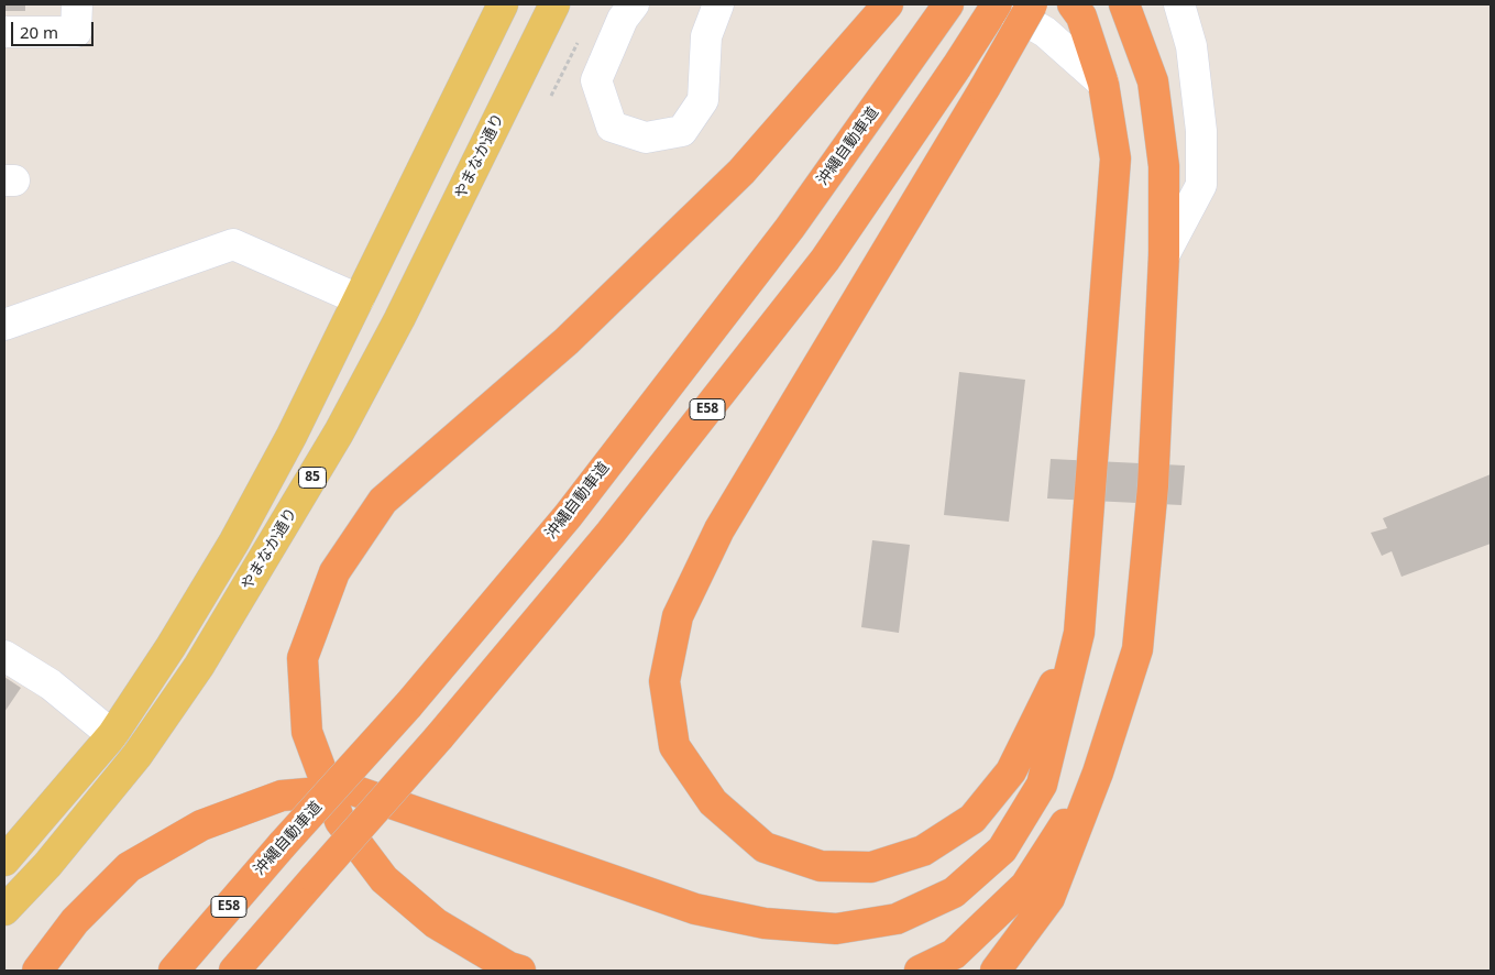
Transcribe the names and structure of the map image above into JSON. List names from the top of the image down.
{
  "streets": {
    "highway": ["沖縄自動車道", "E58"],
    "main road": ["やまなか通り", "85"]
  },
  "scale_bar": "20 m"
}
